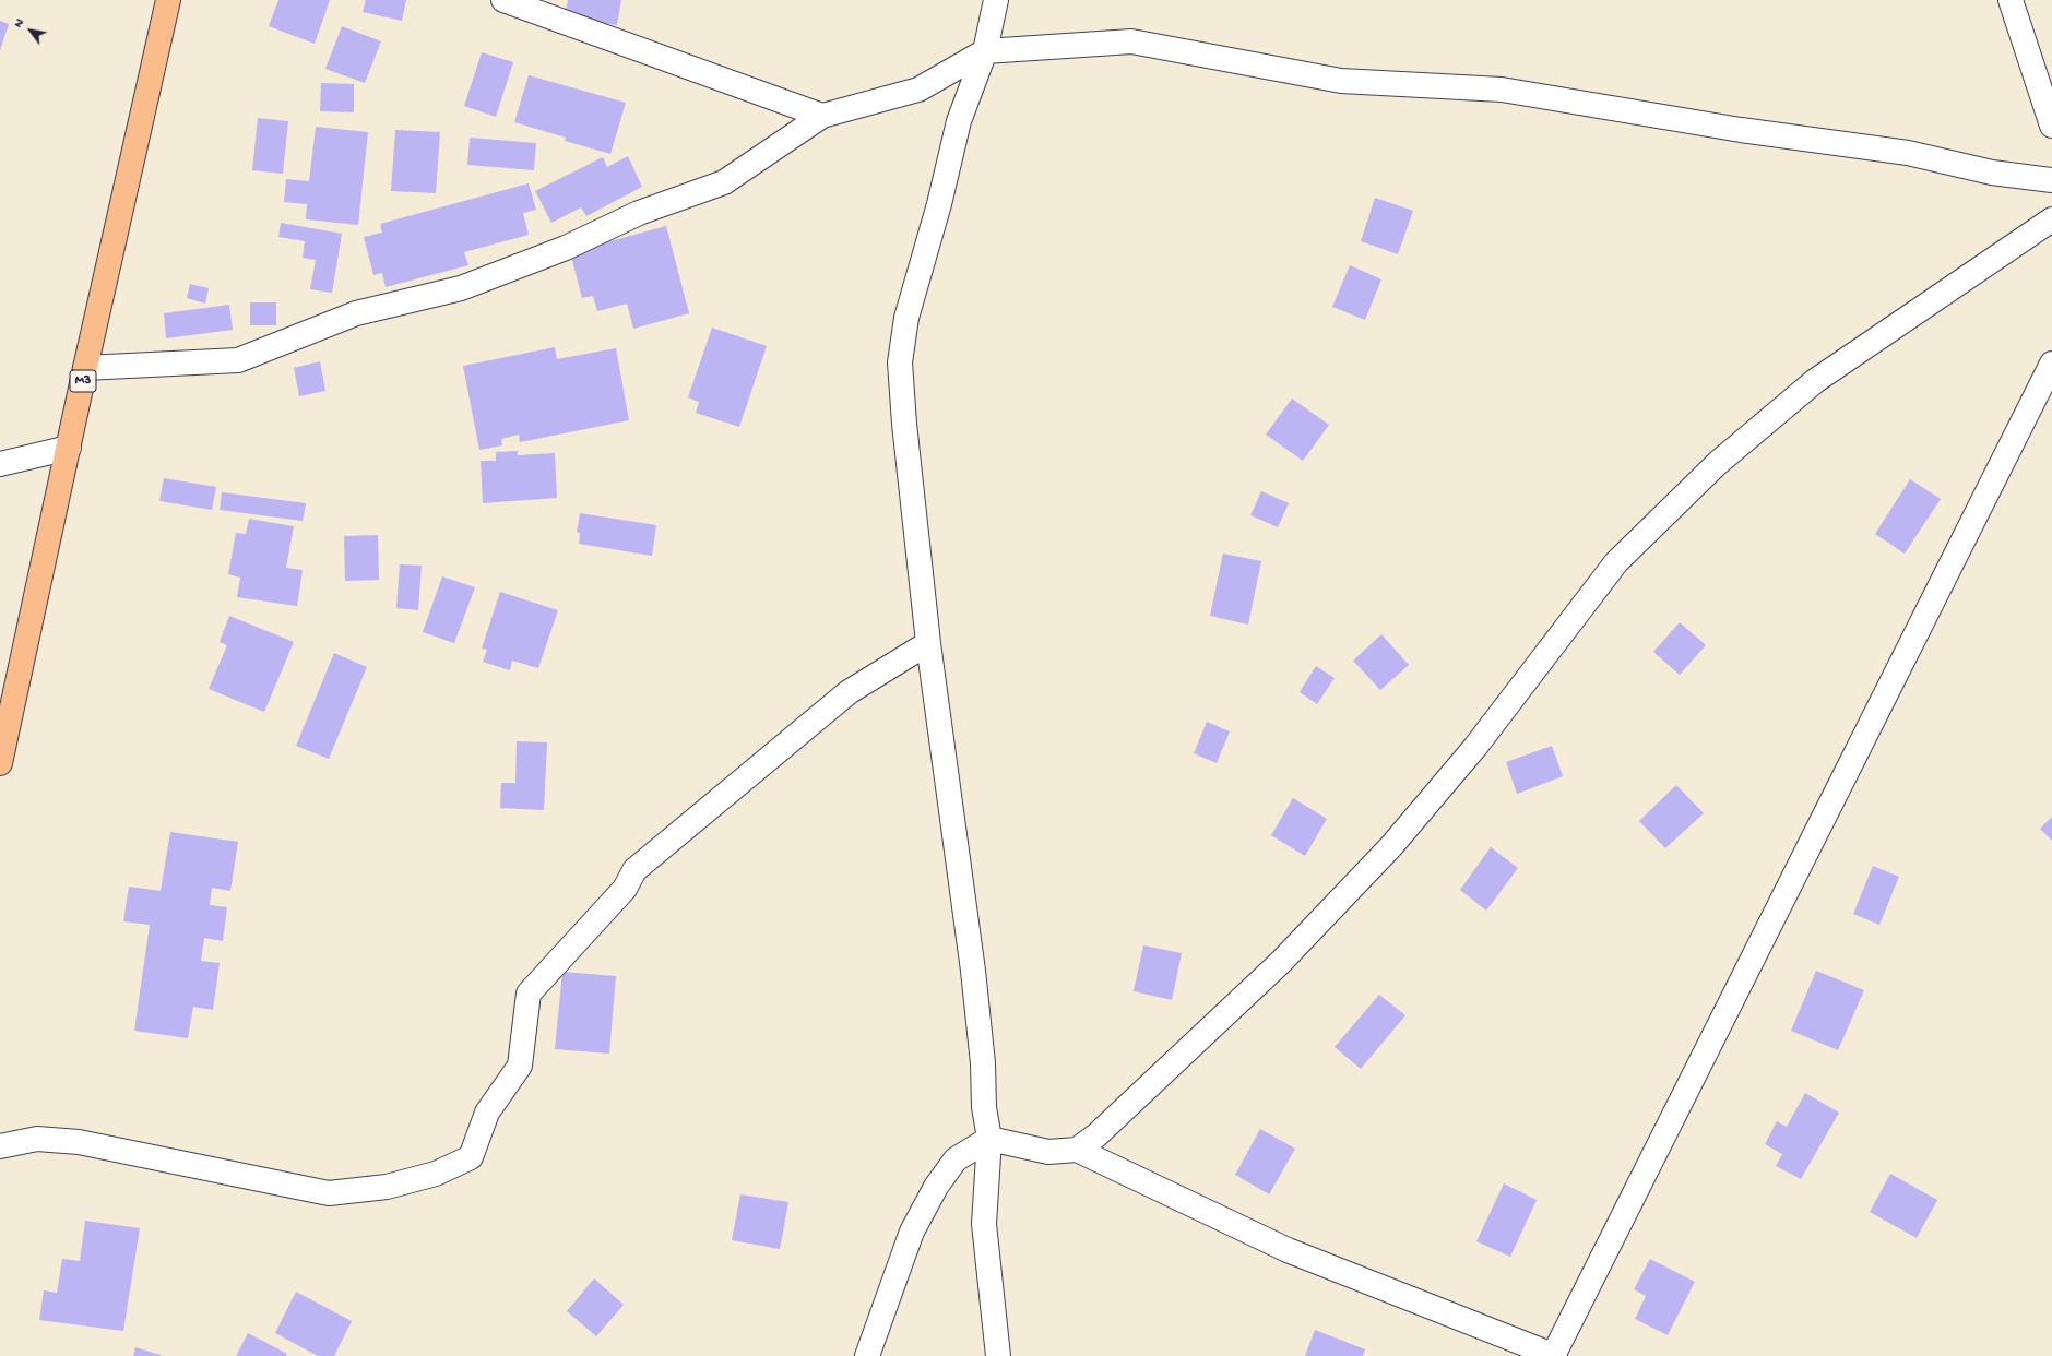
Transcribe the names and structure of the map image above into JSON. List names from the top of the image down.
{
  "streets": {
    "main road": ["M3"]
  },
  "north": "top left"
}
